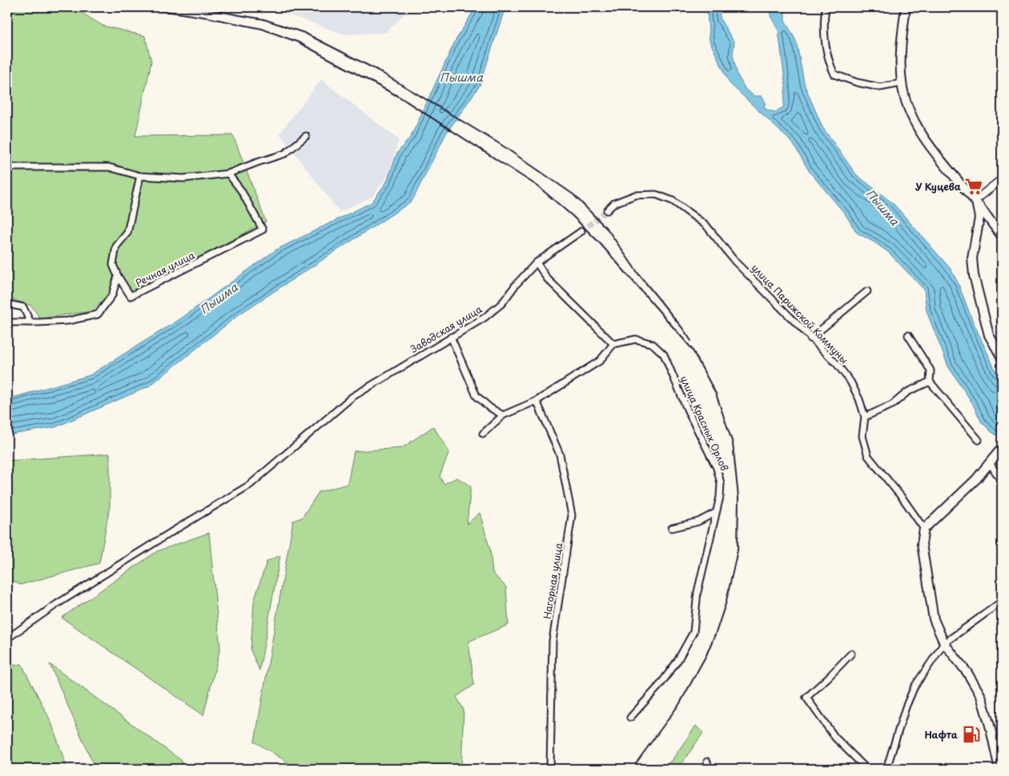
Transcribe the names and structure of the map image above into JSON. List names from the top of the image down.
{
  "streets": {
    "street": [
      "Речная улица",
      "улица Парижской Коммуны",
      "Заводская улица",
      "улица Красных Орлов",
      "Нагорная улица"
    ]
  },
  "water": ["Пышма"],
  "places": {
    "supermarket": ["У Куцева"],
    "fuel station": ["Нафта"]
  }
}
